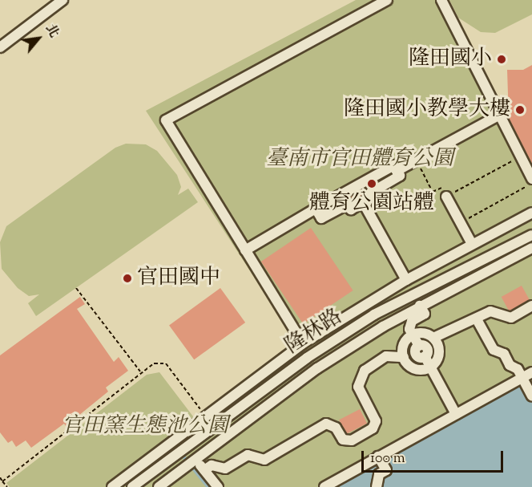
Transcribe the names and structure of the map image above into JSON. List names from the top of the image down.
{
  "streets": {
    "street": ["隆林路"]
  },
  "parks": ["臺南市官田體育公園", "官田窯生態池公園"],
  "places": [
    "隆田國小",
    "隆田國小教學大樓",
    "體育公園站體",
    "官田國中"
  ],
  "scale_bar": "100 m",
  "north": "top right"
}
